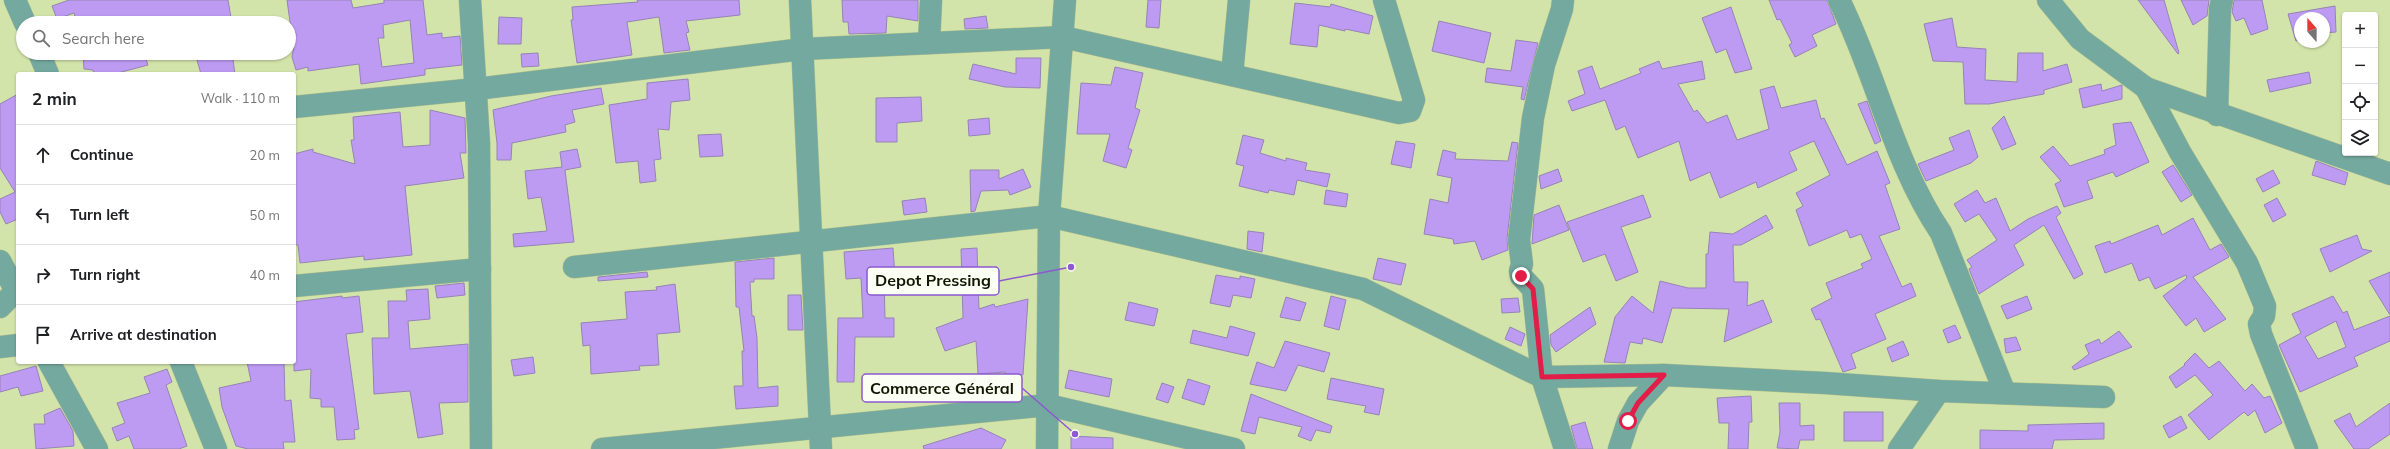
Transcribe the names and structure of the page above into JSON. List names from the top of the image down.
{
  "places": ["Depot Pressing", "Commerce Général"],
  "north": "top",
  "page": {
    "map_buttons": ["+", "−"],
    "search": "Search here",
    "heading": ["2 min", "Walk · 110 m"],
    "list": [
      ["Continue", "20 m"],
      ["Turn left", "50 m"],
      ["Turn right", "40 m"],
      "Arrive at destination"
    ]
  }
}
